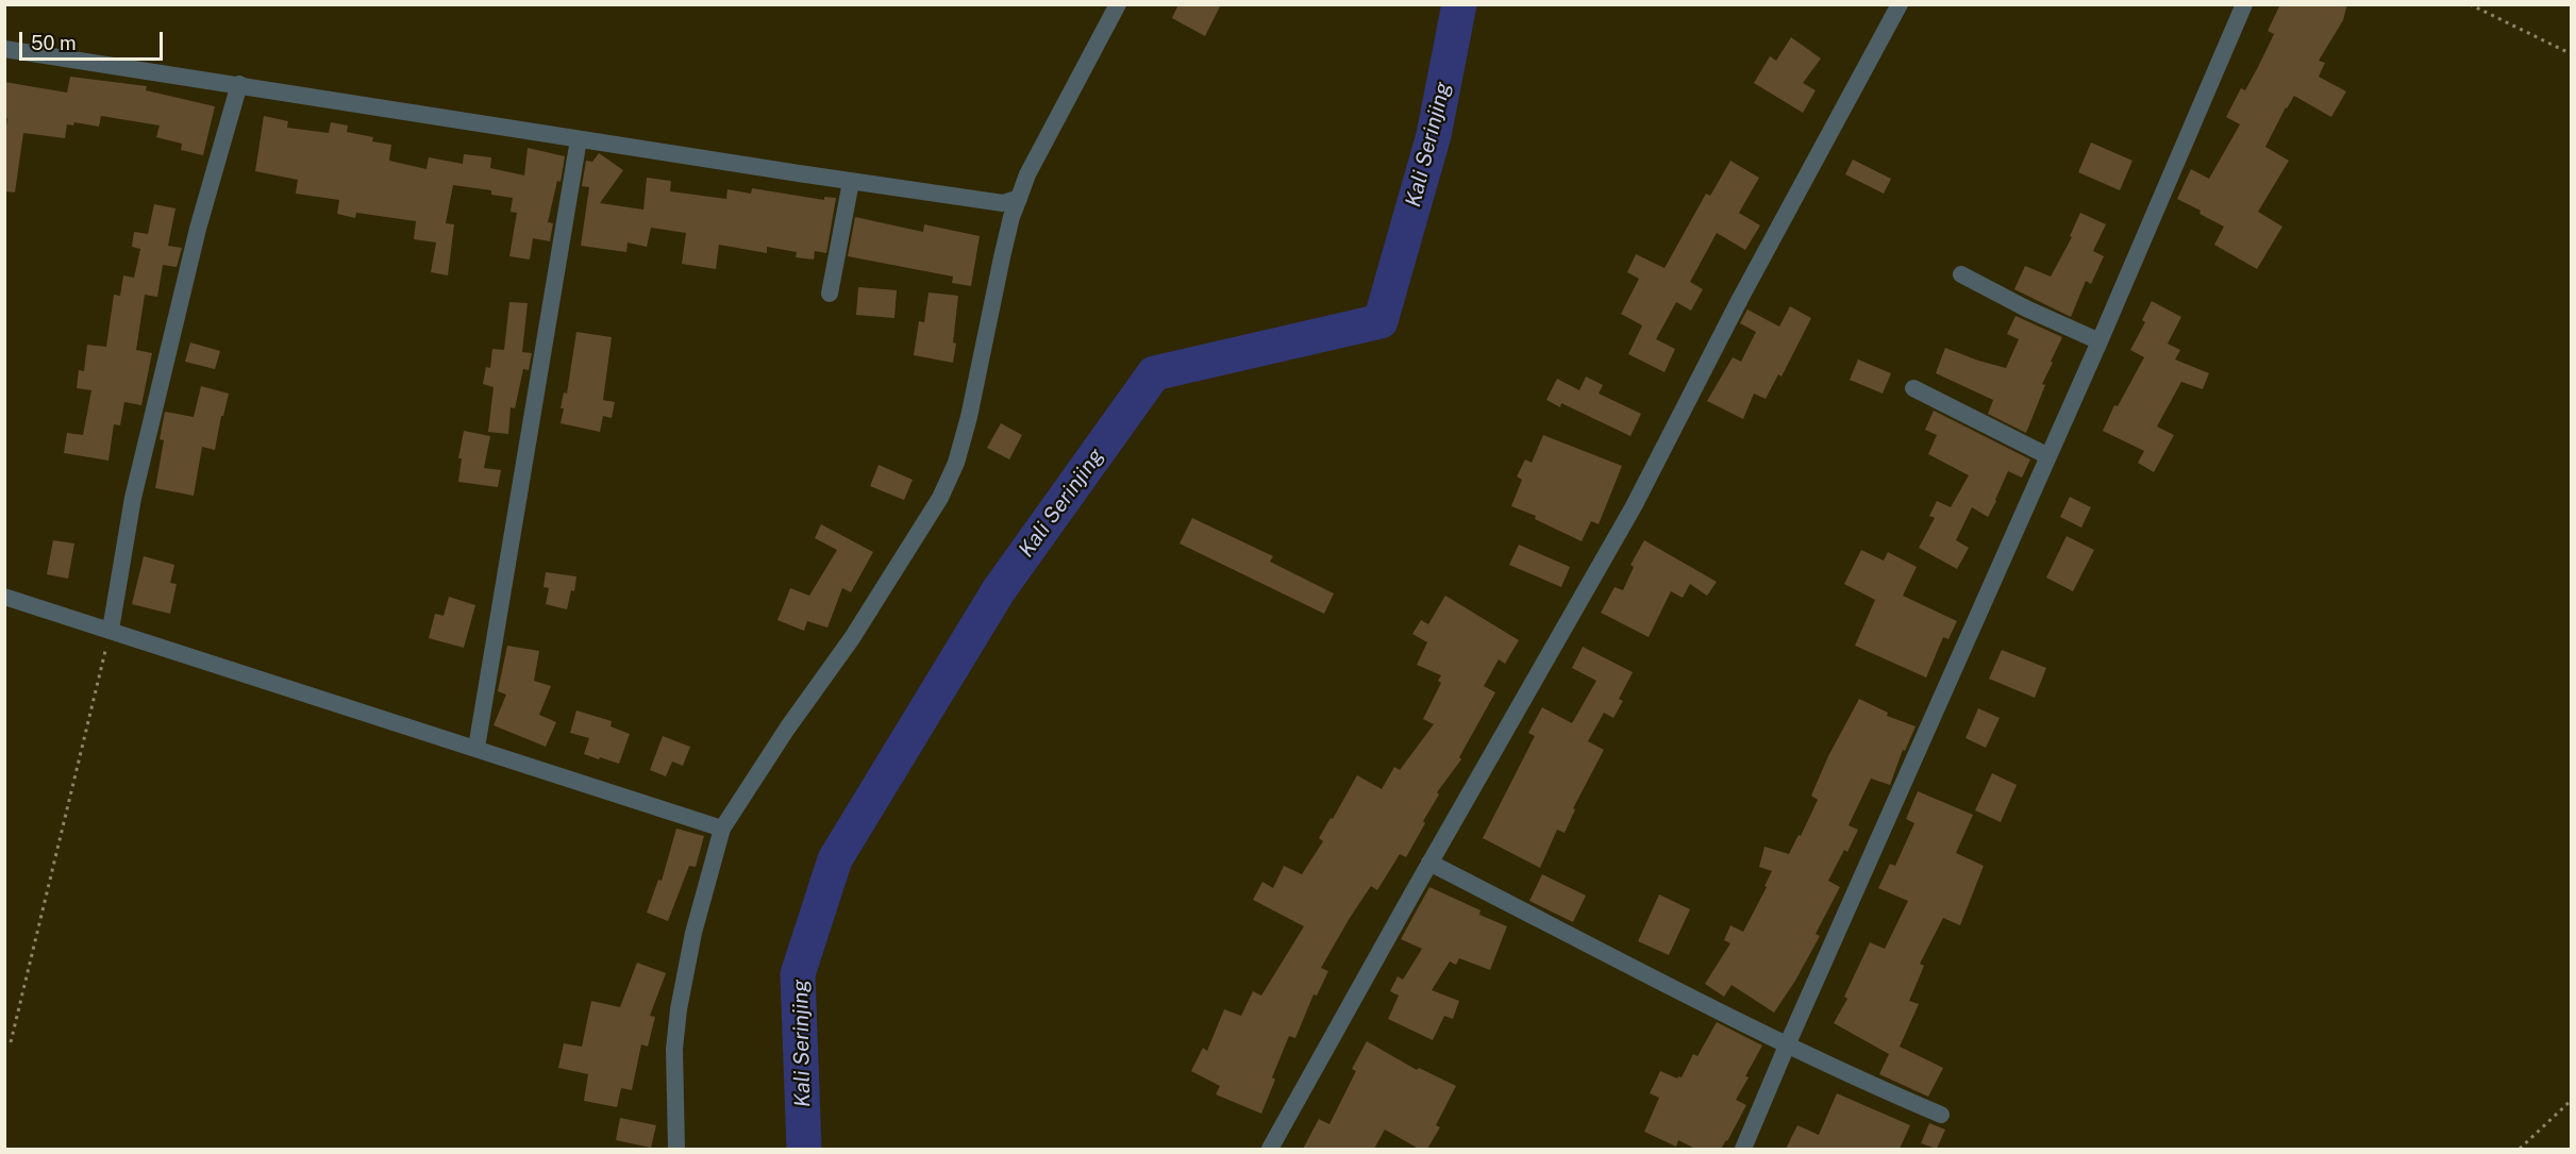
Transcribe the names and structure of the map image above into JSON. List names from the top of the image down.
{
  "water": ["Kali Serinjing"],
  "scale_bar": "50 m"
}
